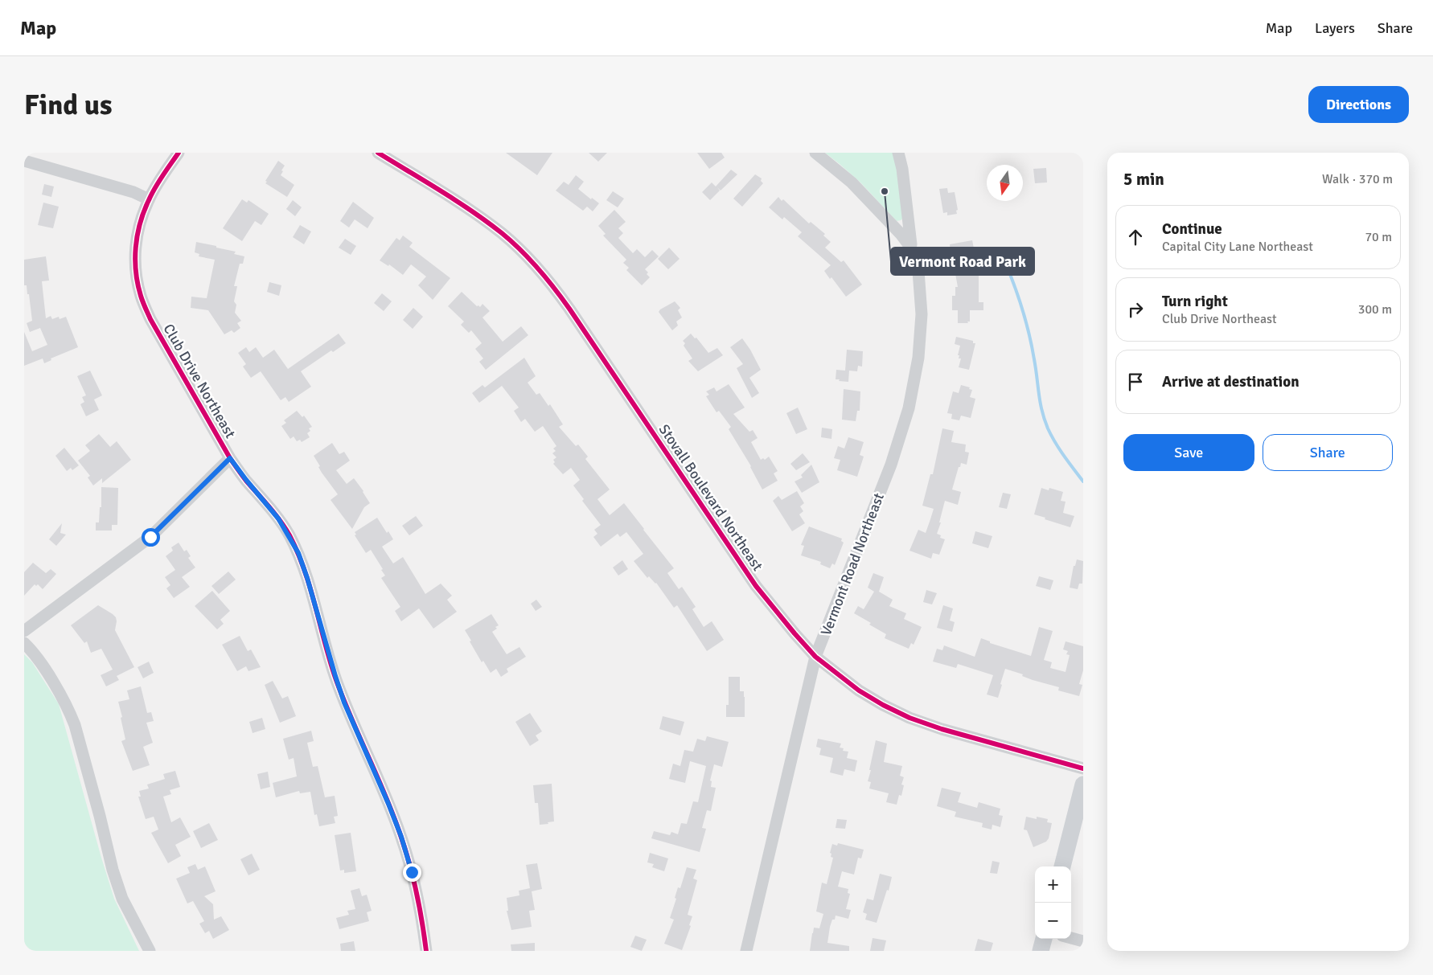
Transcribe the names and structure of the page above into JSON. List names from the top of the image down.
{
  "streets": {
    "street": ["Club Drive Northeast", "Stovall Boulevard Northeast", "Vermont Road Northeast"]
  },
  "crossings": [
    ["Stovall Boulevard Northeast", "Vermont Road Northeast"]
  ],
  "places": ["Vermont Road Park"],
  "north": "bottom",
  "page": {
    "header": "Map",
    "nav": ["Map", "Layers", "Share"],
    "buttons": [
      "Directions",
      ["Save", "Share"]
    ],
    "title": "Find us",
    "heading": ["5 min", "Walk · 370 m"],
    "list": [
      ["Continue", "Capital City Lane Northeast", "70 m"],
      ["Turn right", "Club Drive Northeast", "300 m"],
      "Arrive at destination"
    ],
    "map_buttons": ["+", "−"]
  }
}
